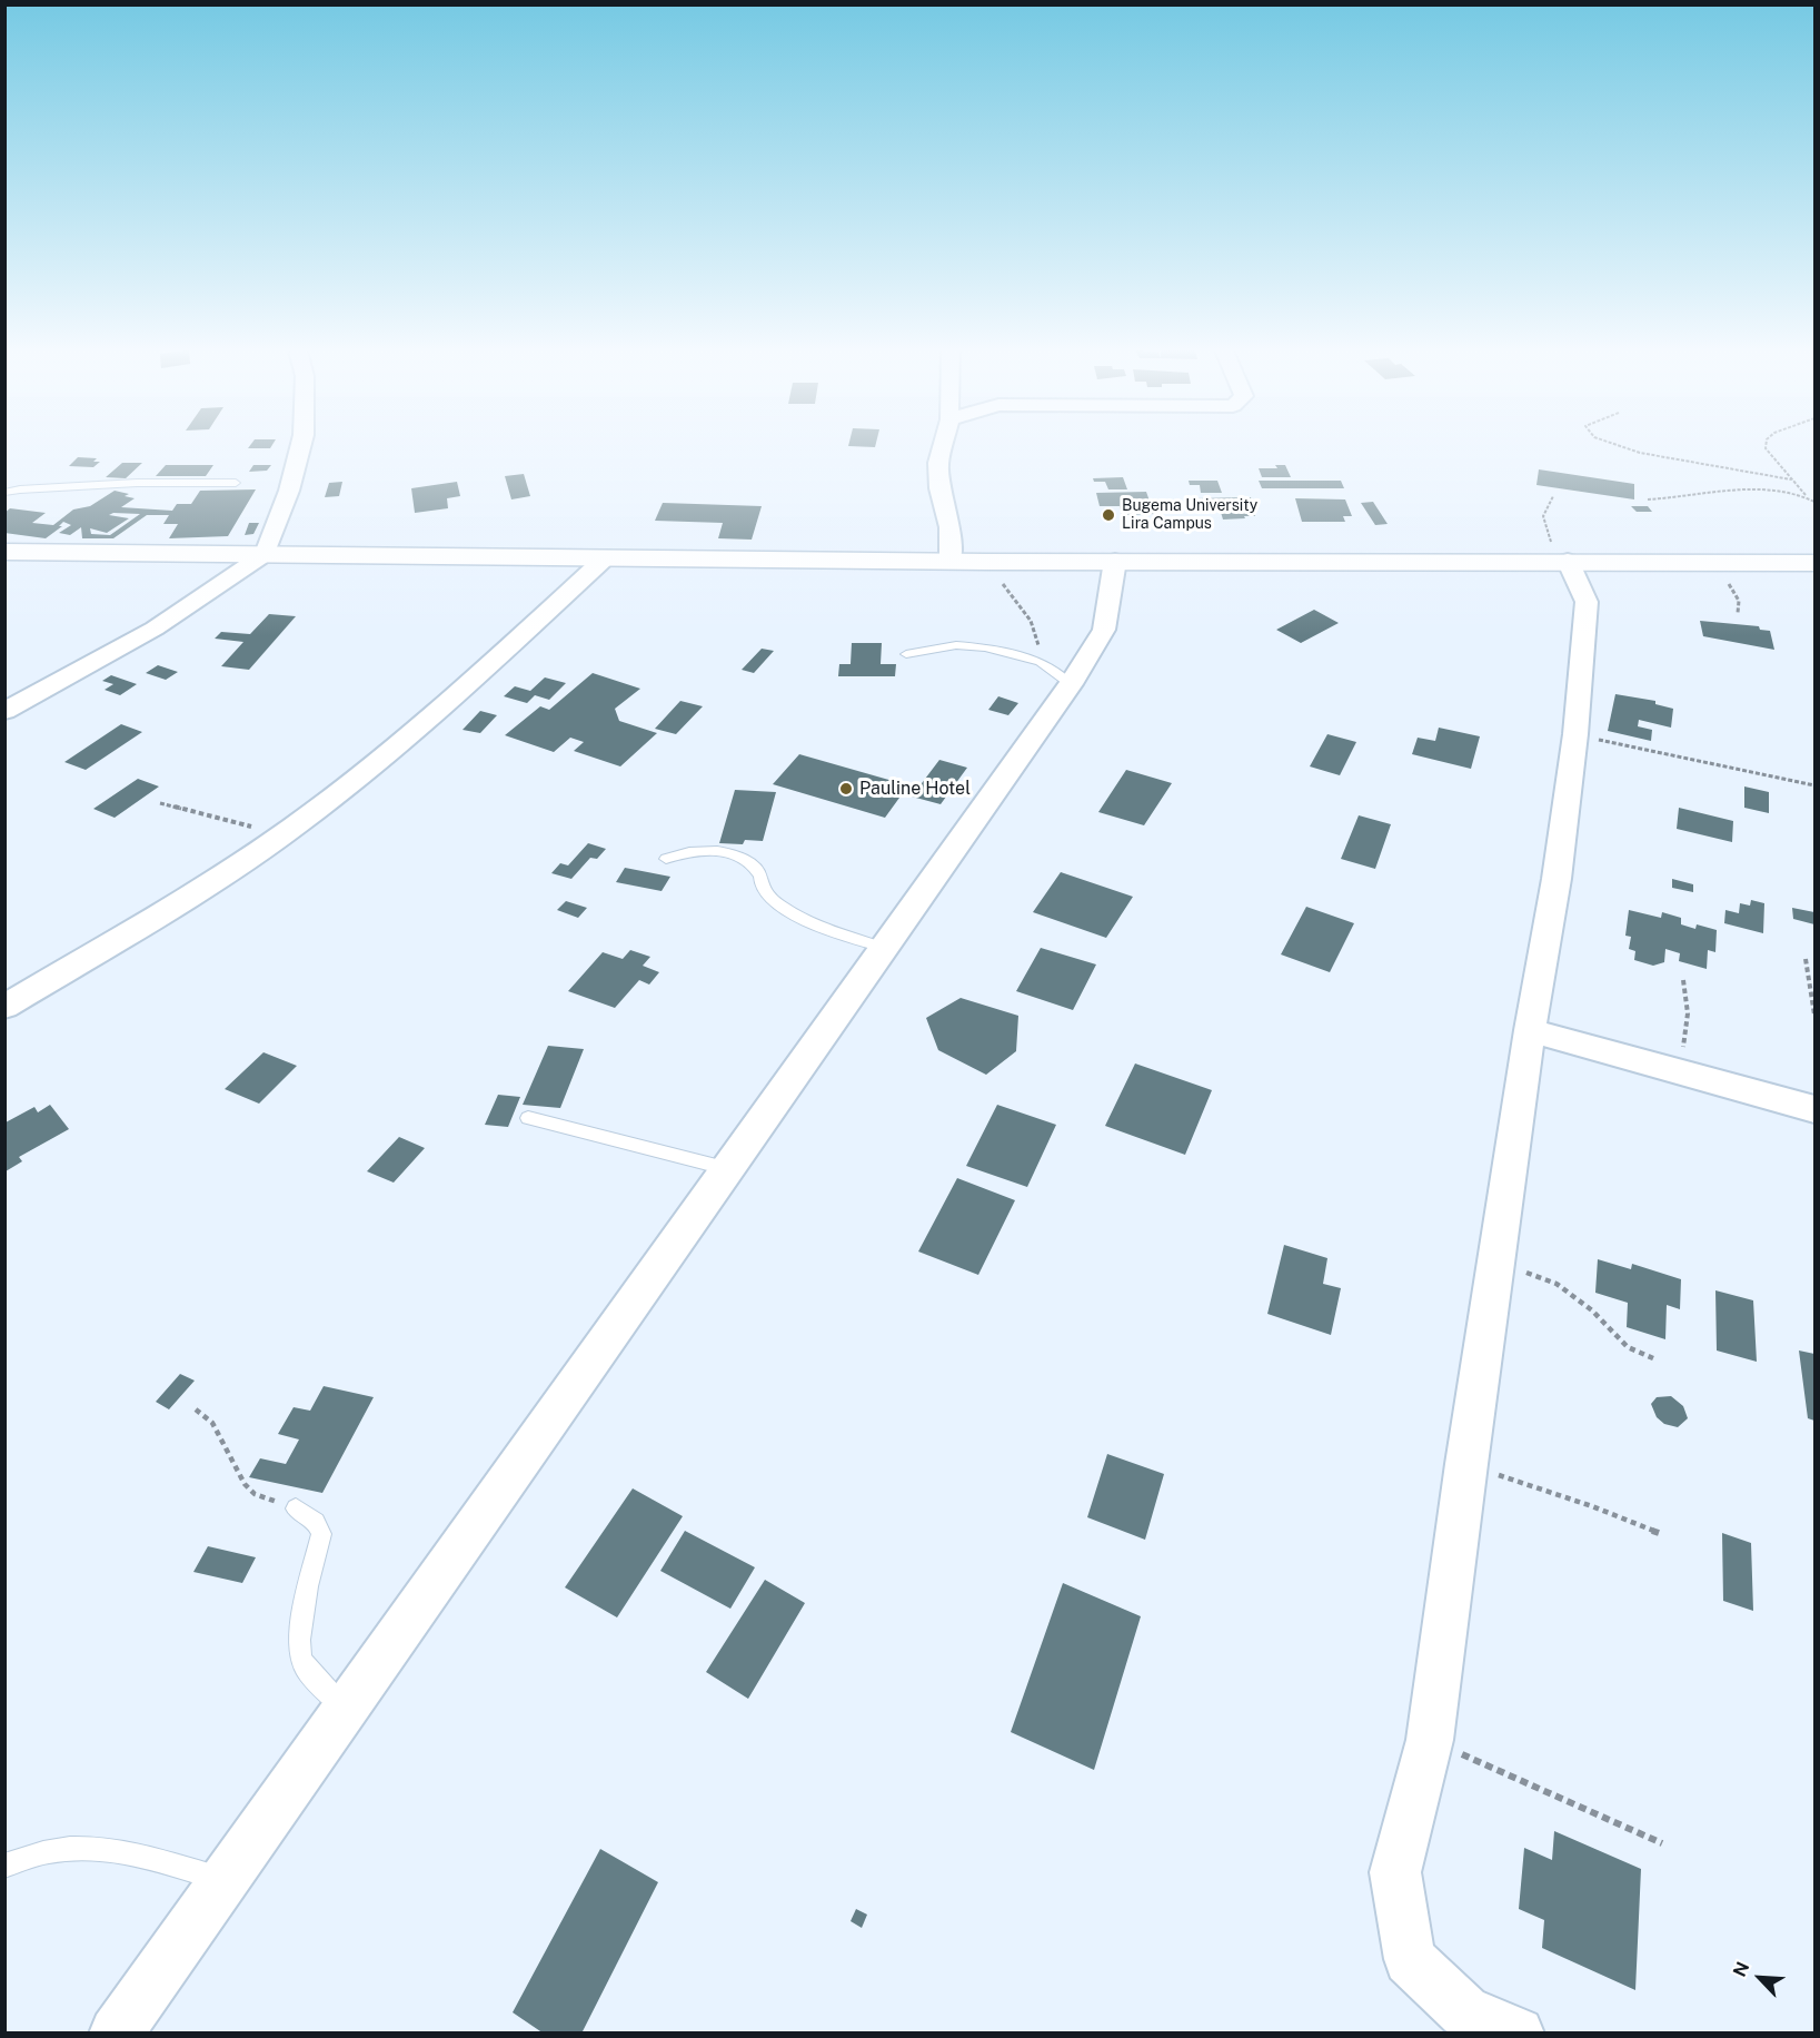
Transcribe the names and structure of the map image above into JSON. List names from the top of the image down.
{
  "places": ["Bugema University Lira Campus", "Pauline Hotel"],
  "north": "top left"
}
